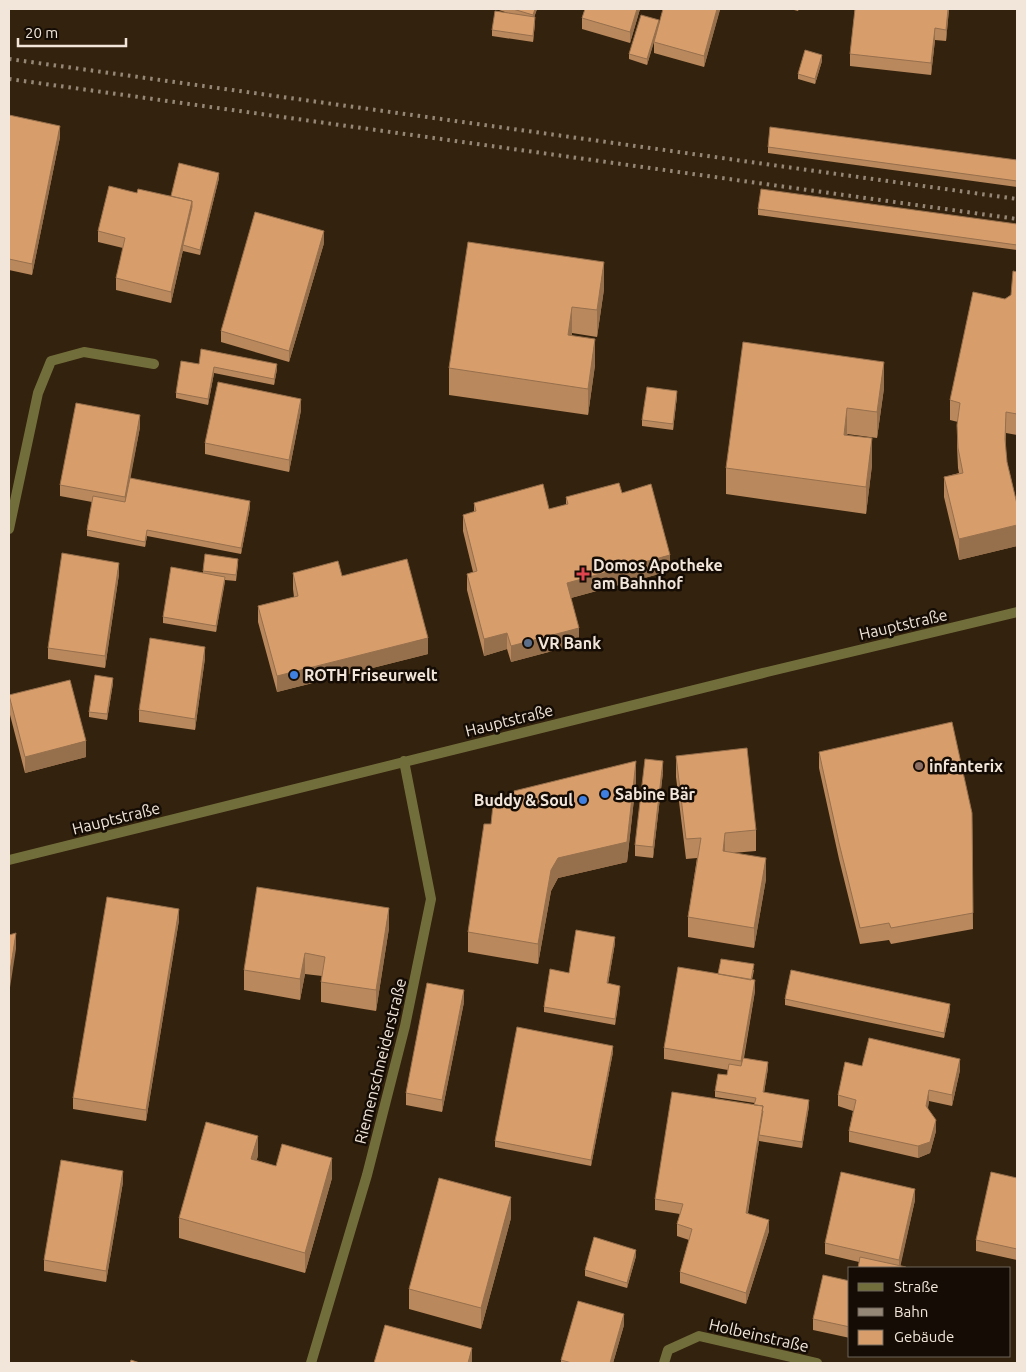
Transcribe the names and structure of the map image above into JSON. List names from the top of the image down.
{
  "streets": {
    "street": ["Hauptstraße", "Riemenschneiderstraße", "Holbeinstraße"]
  },
  "crossings": [
    ["Hauptstraße", "Riemenschneiderstraße"]
  ],
  "places": {
    "health": ["Domos Apotheke am Bahnhof"],
    "other": [
      "VR Bank",
      "ROTH Friseurwelt",
      "infanterix",
      "Sabine Bär",
      "Buddy & Soul"
    ]
  },
  "legend": ["Straße", "Bahn", "Gebäude"],
  "scale_bar": "20 m"
}
